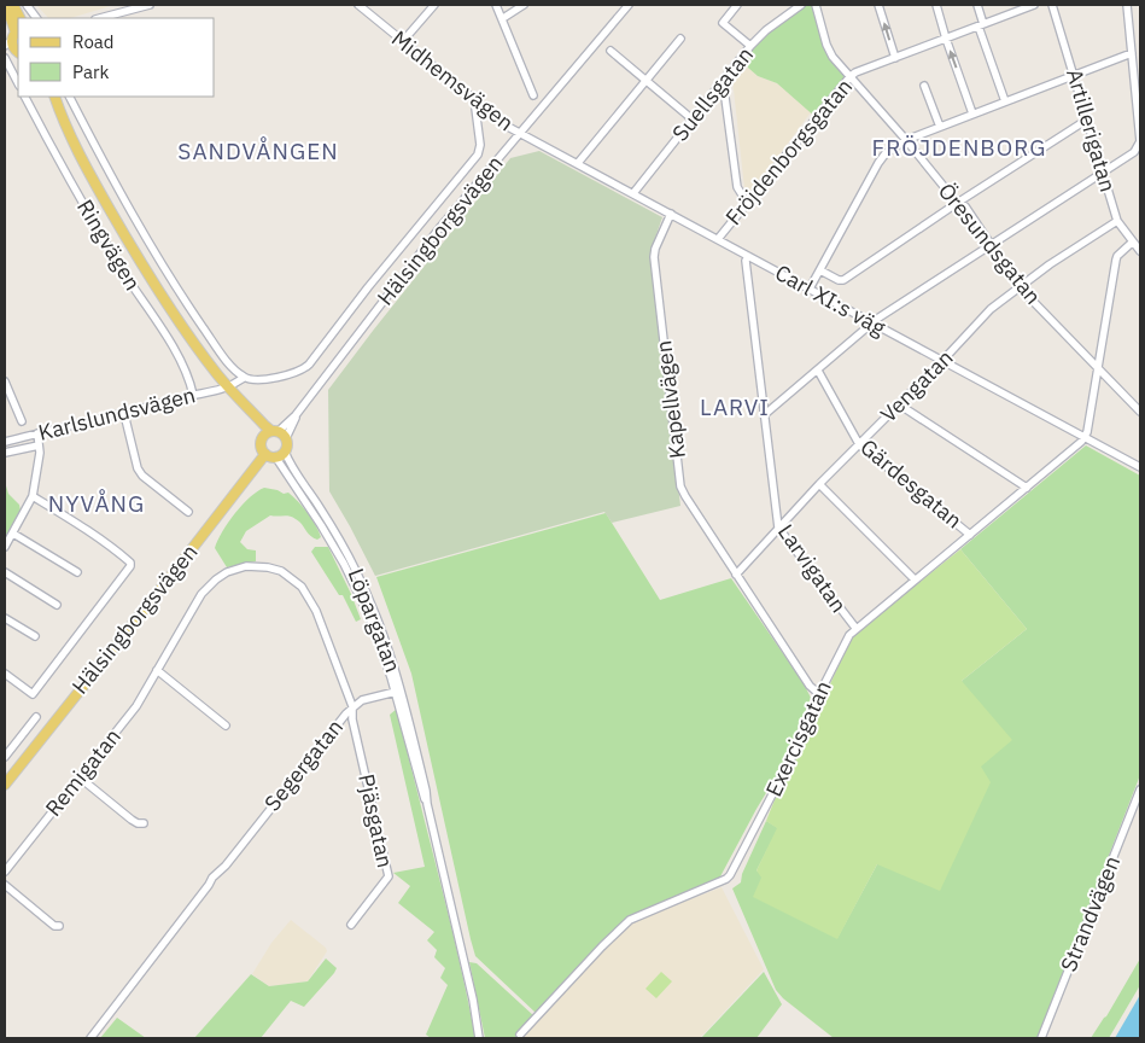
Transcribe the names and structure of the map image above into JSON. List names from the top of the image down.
{
  "streets": {
    "main road": ["Hälsingborgsvägen", "Ringvägen"],
    "street": [
      "Midhemsvägen",
      "Suellsgatan",
      "Artillerigatan",
      "Fröjdenborgsgatan",
      "Öresundsgatan",
      "Carl XI:s väg",
      "Vengatan",
      "Kapellvägen",
      "Karlslundsvägen",
      "Gärdesgatan",
      "Larvigatan",
      "Löpargatan",
      "Exercisgatan",
      "Segergatan",
      "Remigatan",
      "Pjäsgatan",
      "Strandvägen"
    ]
  },
  "crossings": [
    ["Midhemsvägen", "Hälsingborgsvägen"],
    ["Midhemsvägen", "Carl XI:s väg"],
    ["Suellsgatan", "Carl XI:s väg"],
    ["Artillerigatan", "Vengatan"],
    ["Fröjdenborgsgatan", "Öresundsgatan"],
    ["Fröjdenborgsgatan", "Carl XI:s väg"],
    ["Hälsingborgsvägen", "Ringvägen"],
    ["Hälsingborgsvägen", "Carl XI:s väg"],
    ["Hälsingborgsvägen", "Löpargatan"],
    ["Öresundsgatan", "Vengatan"],
    ["Ringvägen", "Karlslundsvägen"],
    ["Ringvägen", "Löpargatan"],
    ["Carl XI:s väg", "Vengatan"],
    ["Carl XI:s väg", "Kapellvägen"],
    ["Carl XI:s väg", "Larvigatan"],
    ["Carl XI:s väg", "Exercisgatan"],
    ["Vengatan", "Kapellvägen"],
    ["Vengatan", "Gärdesgatan"],
    ["Vengatan", "Larvigatan"],
    ["Kapellvägen", "Exercisgatan"],
    ["Gärdesgatan", "Exercisgatan"],
    ["Larvigatan", "Exercisgatan"],
    ["Löpargatan", "Segergatan"],
    ["Segergatan", "Remigatan"],
    ["Segergatan", "Pjäsgatan"],
    ["Remigatan", "Pjäsgatan"]
  ],
  "districts": [
    "FRÖJDENBORG",
    "SANDVÅNGEN",
    "LARVI",
    "NYVÅNG"
  ],
  "legend": ["Road", "Park"]
}
